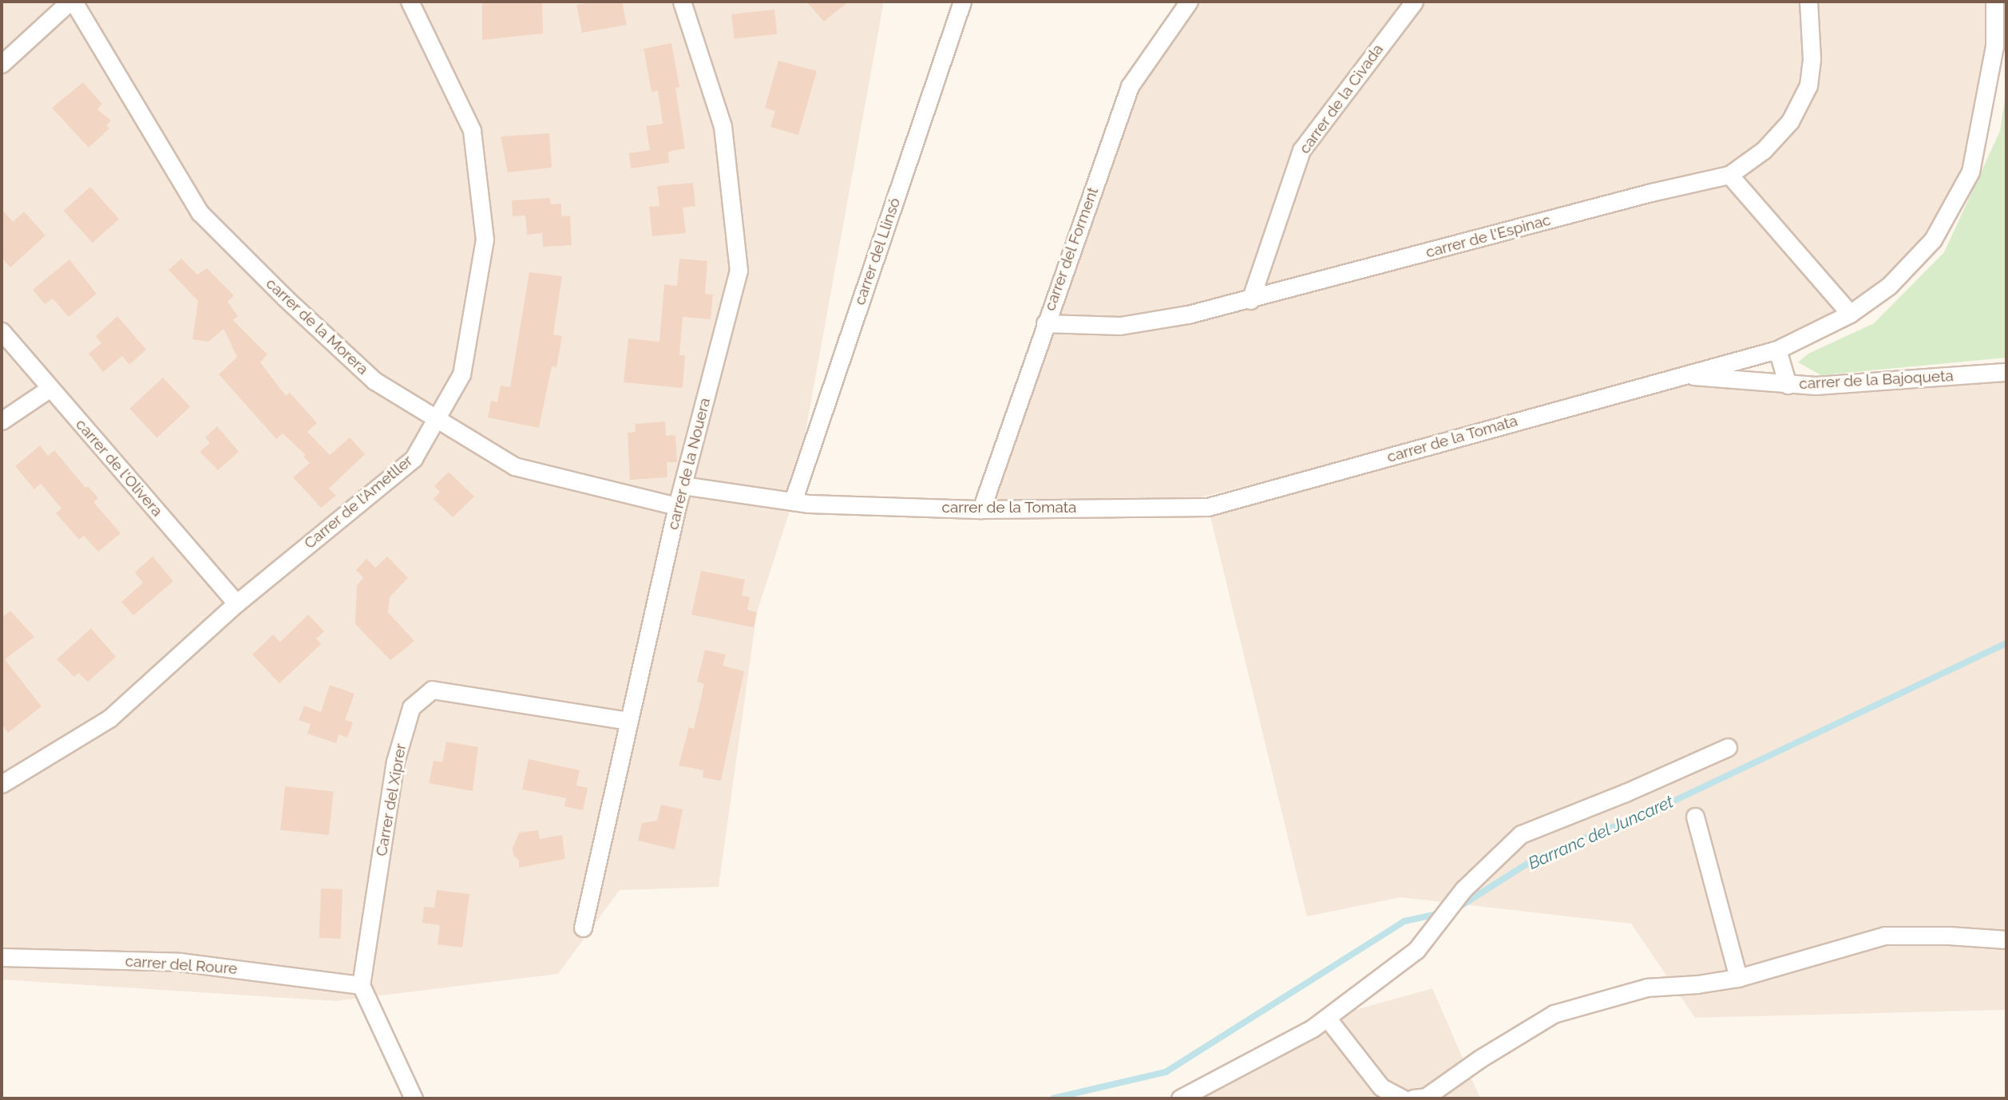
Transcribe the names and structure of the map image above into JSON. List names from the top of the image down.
{
  "streets": {
    "street": [
      "carrer de la Civada",
      "carrer de l'Espinac",
      "carrer del Forment",
      "carrer del Llinsó",
      "carrer de la Morera",
      "carrer de la Bajoqueta",
      "carrer de la Tomata",
      "carrer de la Nouera",
      "carrer de l'Olivera",
      "Carrer de l'Ametller",
      "Carrer del Xiprer",
      "carrer del Roure"
    ]
  },
  "crossings": [
    ["carrer de la Civada", "carrer de l'Espinac"],
    ["carrer de l'Espinac", "carrer del Forment"],
    ["carrer del Forment", "carrer de la Tomata"],
    ["carrer del Llinsó", "carrer de la Tomata"],
    ["carrer de la Morera", "carrer de la Nouera"],
    ["carrer de la Morera", "Carrer de l'Ametller"],
    ["carrer de la Bajoqueta", "carrer de la Tomata"],
    ["carrer de la Tomata", "carrer de la Nouera"],
    ["carrer de la Nouera", "Carrer del Xiprer"],
    ["carrer de l'Olivera", "Carrer de l'Ametller"],
    ["Carrer del Xiprer", "carrer del Roure"]
  ],
  "water": ["Barranc del Juncaret"]
}
